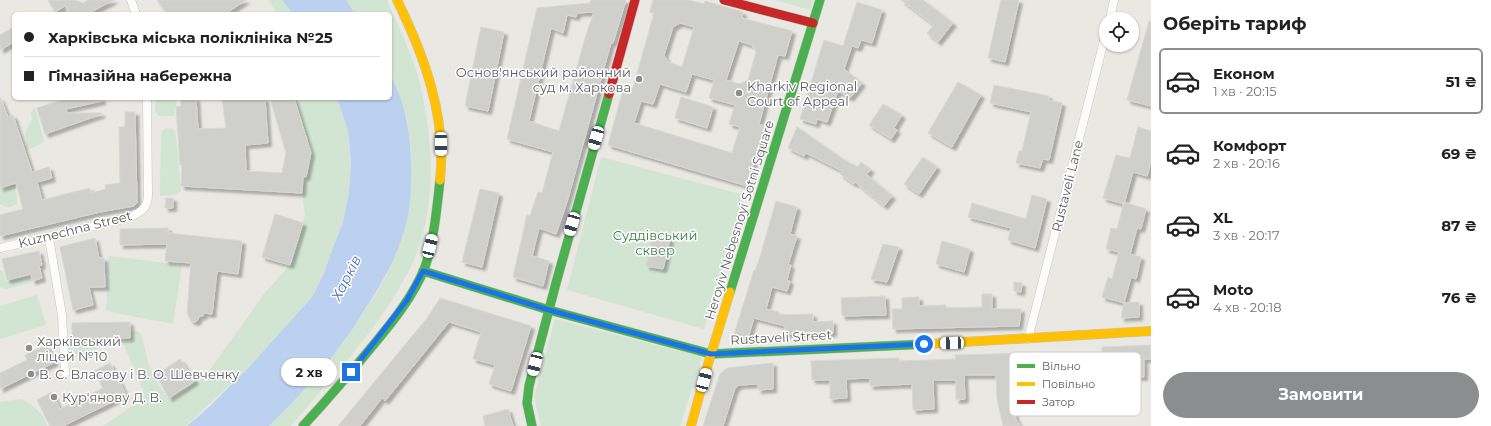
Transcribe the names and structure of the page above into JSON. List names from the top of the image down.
{
  "streets": {
    "main road": ["Heroyiv Nebesnoyi Sotni Square", "Rustaveli Street"],
    "street": ["Rustaveli Lane", "Kuznechna Street"]
  },
  "crossings": [
    ["Rustaveli Lane", "Rustaveli Street"],
    ["Heroyiv Nebesnoyi Sotni Square", "Rustaveli Street"]
  ],
  "water": ["Харків"],
  "parks": ["Суддівський сквер"],
  "places": [
    "Основ'янський районний суд м. Харкова",
    "Kharkiv Regional Court of Appeal",
    "Харківський ліцей №10",
    "В. С. Власову і В. О. Шевченку",
    "Кур'янову Д. В."
  ],
  "legend": ["Вільно", "Повільно", "Затор"],
  "page": {
    "heading": "Оберіть тариф",
    "banner": ["Харківська міська поліклініка №25", "Гімназійна набережна"],
    "list": [
      {
        "name": "Економ",
        "note": "1 хв · 20:15",
        "value": "51 ₴"
      },
      {
        "name": "Комфорт",
        "note": "2 хв · 20:16",
        "value": "69 ₴"
      },
      {
        "name": "XL",
        "note": "3 хв · 20:17",
        "value": "87 ₴"
      },
      {
        "name": "Moto",
        "note": "4 хв · 20:18",
        "value": "76 ₴"
      }
    ],
    "bubble": "2 хв",
    "buttons": "Замовити"
  }
}
